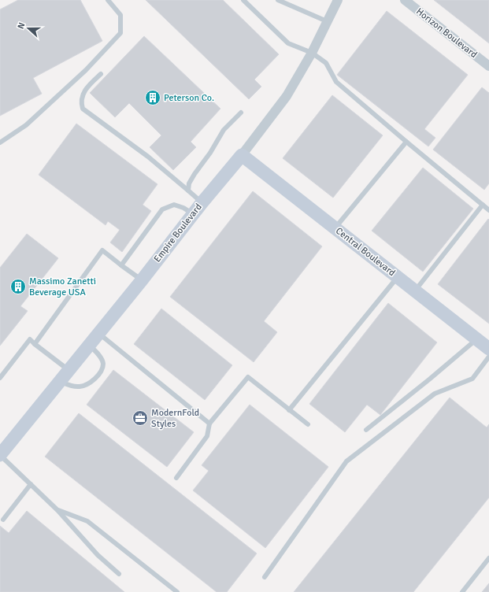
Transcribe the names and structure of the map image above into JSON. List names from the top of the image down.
{
  "streets": {
    "street": ["Horizon Boulevard", "Empire Boulevard", "Central Boulevard"]
  },
  "crossings": [
    ["Empire Boulevard", "Central Boulevard"]
  ],
  "places": {
    "building": ["Peterson Co.", "Massimo Zanetti Beverage USA"],
    "office": ["ModernFold Styles"]
  },
  "north": "left"
}
